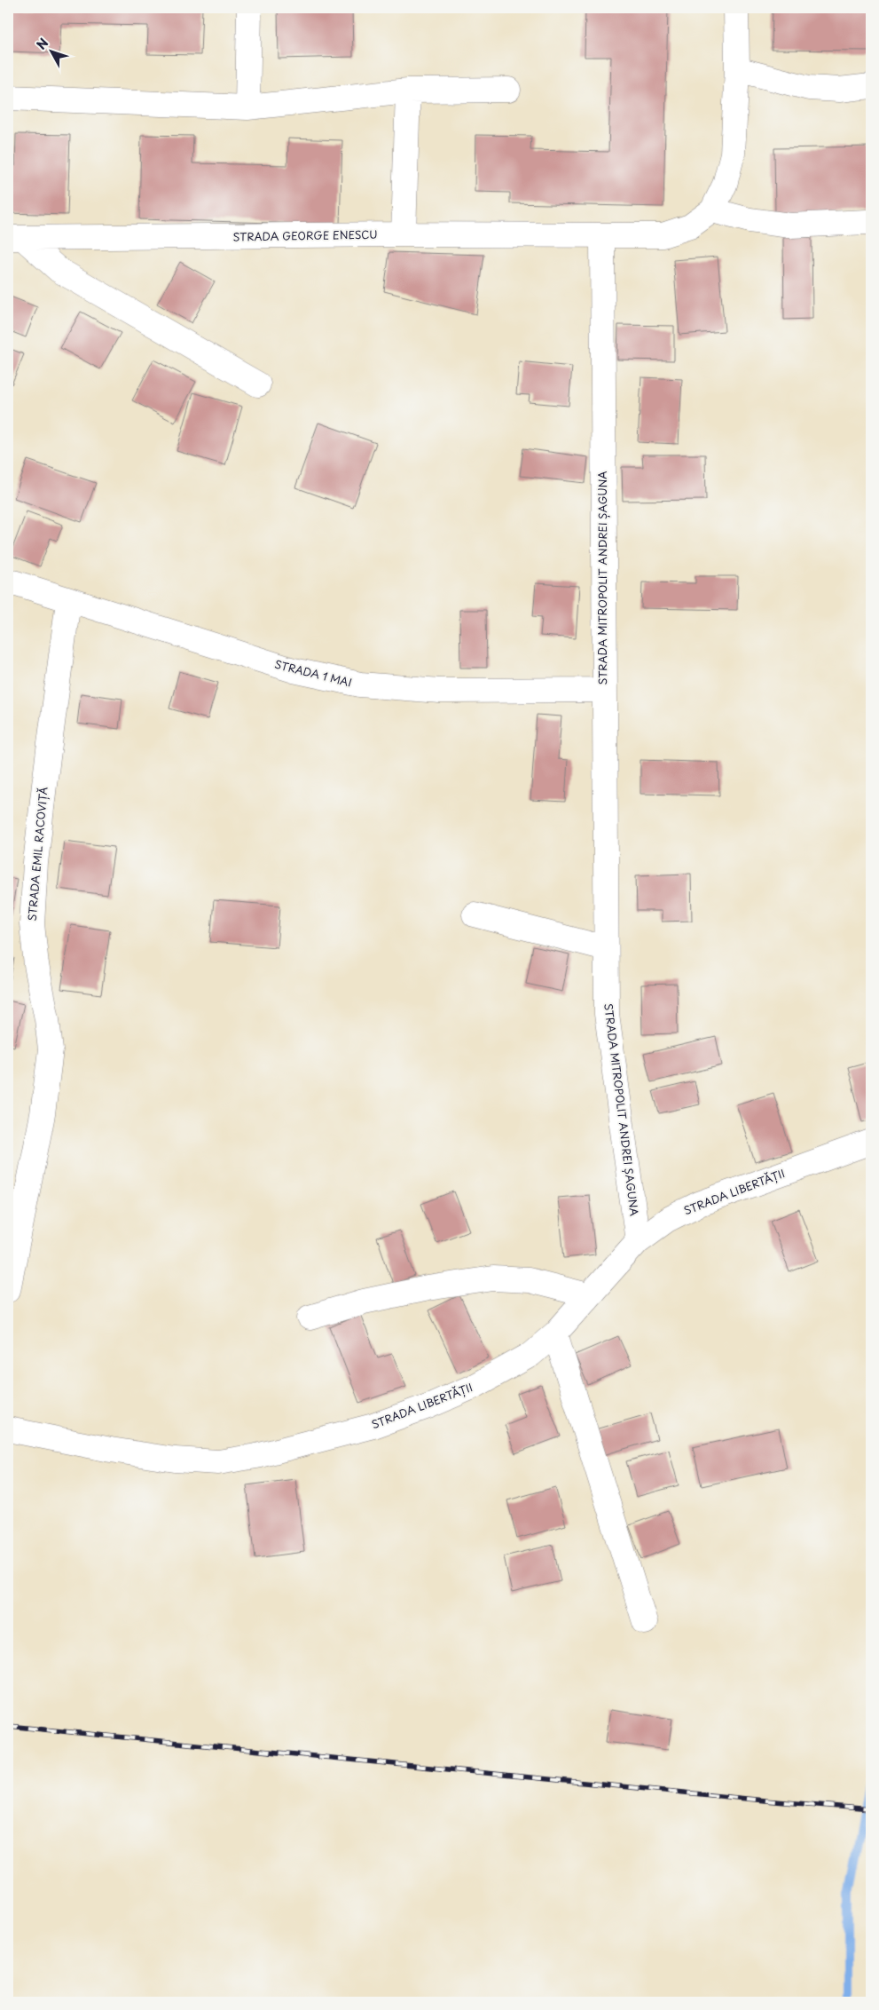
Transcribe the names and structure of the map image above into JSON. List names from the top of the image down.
{
  "streets": {
    "street": [
      "STRADA GEORGE ENESCU",
      "STRADA MITROPOLIT ANDREI ȘAGUNA",
      "STRADA 1 MAI",
      "STRADA EMIL RACOVIȚĂ",
      "STRADA LIBERTĂȚII"
    ]
  },
  "crossings": [
    ["STRADA GEORGE ENESCU", "STRADA MITROPOLIT ANDREI ȘAGUNA"],
    ["STRADA MITROPOLIT ANDREI ȘAGUNA", "STRADA 1 MAI"],
    ["STRADA MITROPOLIT ANDREI ȘAGUNA", "STRADA LIBERTĂȚII"],
    ["STRADA 1 MAI", "STRADA EMIL RACOVIȚĂ"]
  ],
  "north": "top left"
}
